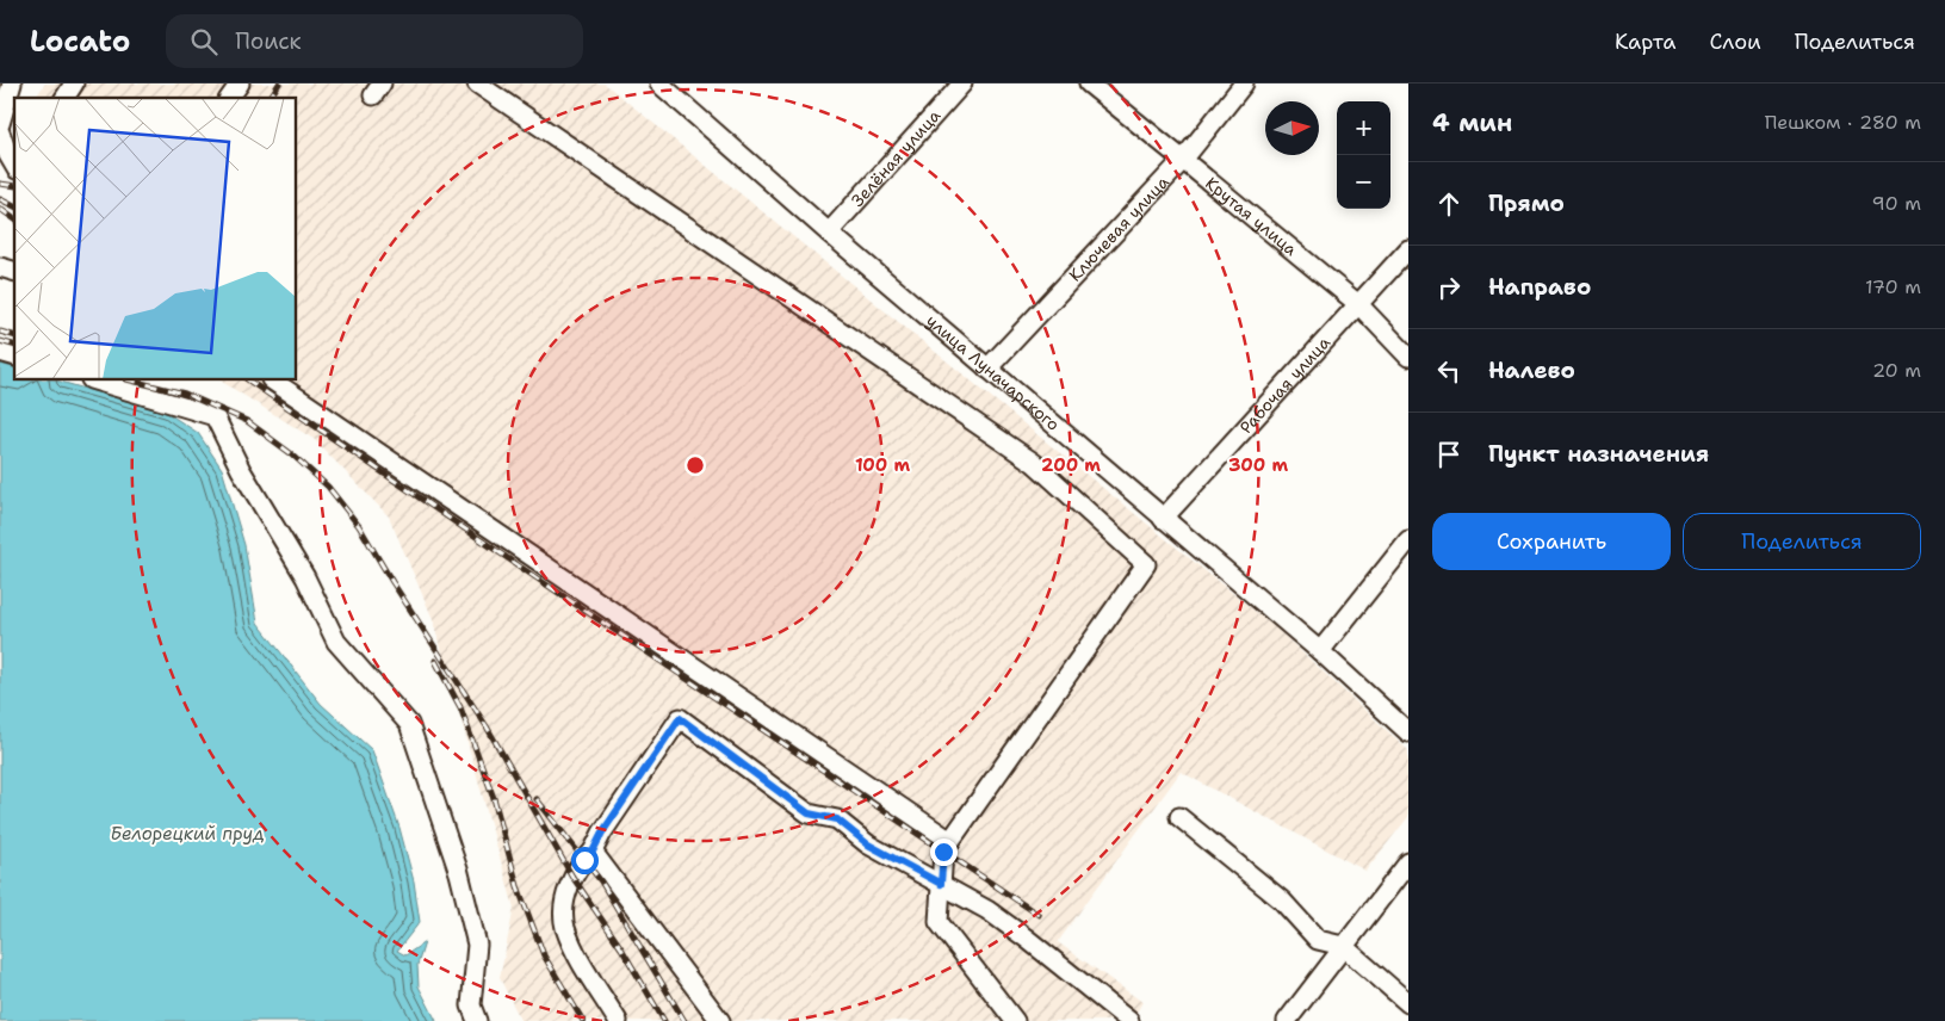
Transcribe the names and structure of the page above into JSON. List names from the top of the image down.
{
  "streets": {
    "street": [
      "Зелёная улица",
      "Крутая улица",
      "Ключевая улица",
      "улица Луначарского",
      "Рабочая улица"
    ]
  },
  "crossings": [
    ["Зелёная улица", "улица Луначарского"],
    ["Крутая улица", "Ключевая улица"],
    ["Крутая улица", "Рабочая улица"],
    ["Ключевая улица", "улица Луначарского"],
    ["улица Луначарского", "Рабочая улица"]
  ],
  "water": ["Белорецкий пруд"],
  "north": "right",
  "page": {
    "header": "Locato",
    "search": "Поиск",
    "nav": ["Карта", "Слои", "Поделиться"],
    "heading": ["4 мин", "Пешком · 280 m"],
    "map_buttons": ["+", "−"],
    "list": [
      ["Прямо", "90 m"],
      ["Направо", "170 m"],
      ["Налево", "20 m"],
      "Пункт назначения"
    ],
    "buttons": ["Сохранить", "Поделиться"]
  },
  "rings": ["100 m", "200 m", "300 m"]
}
